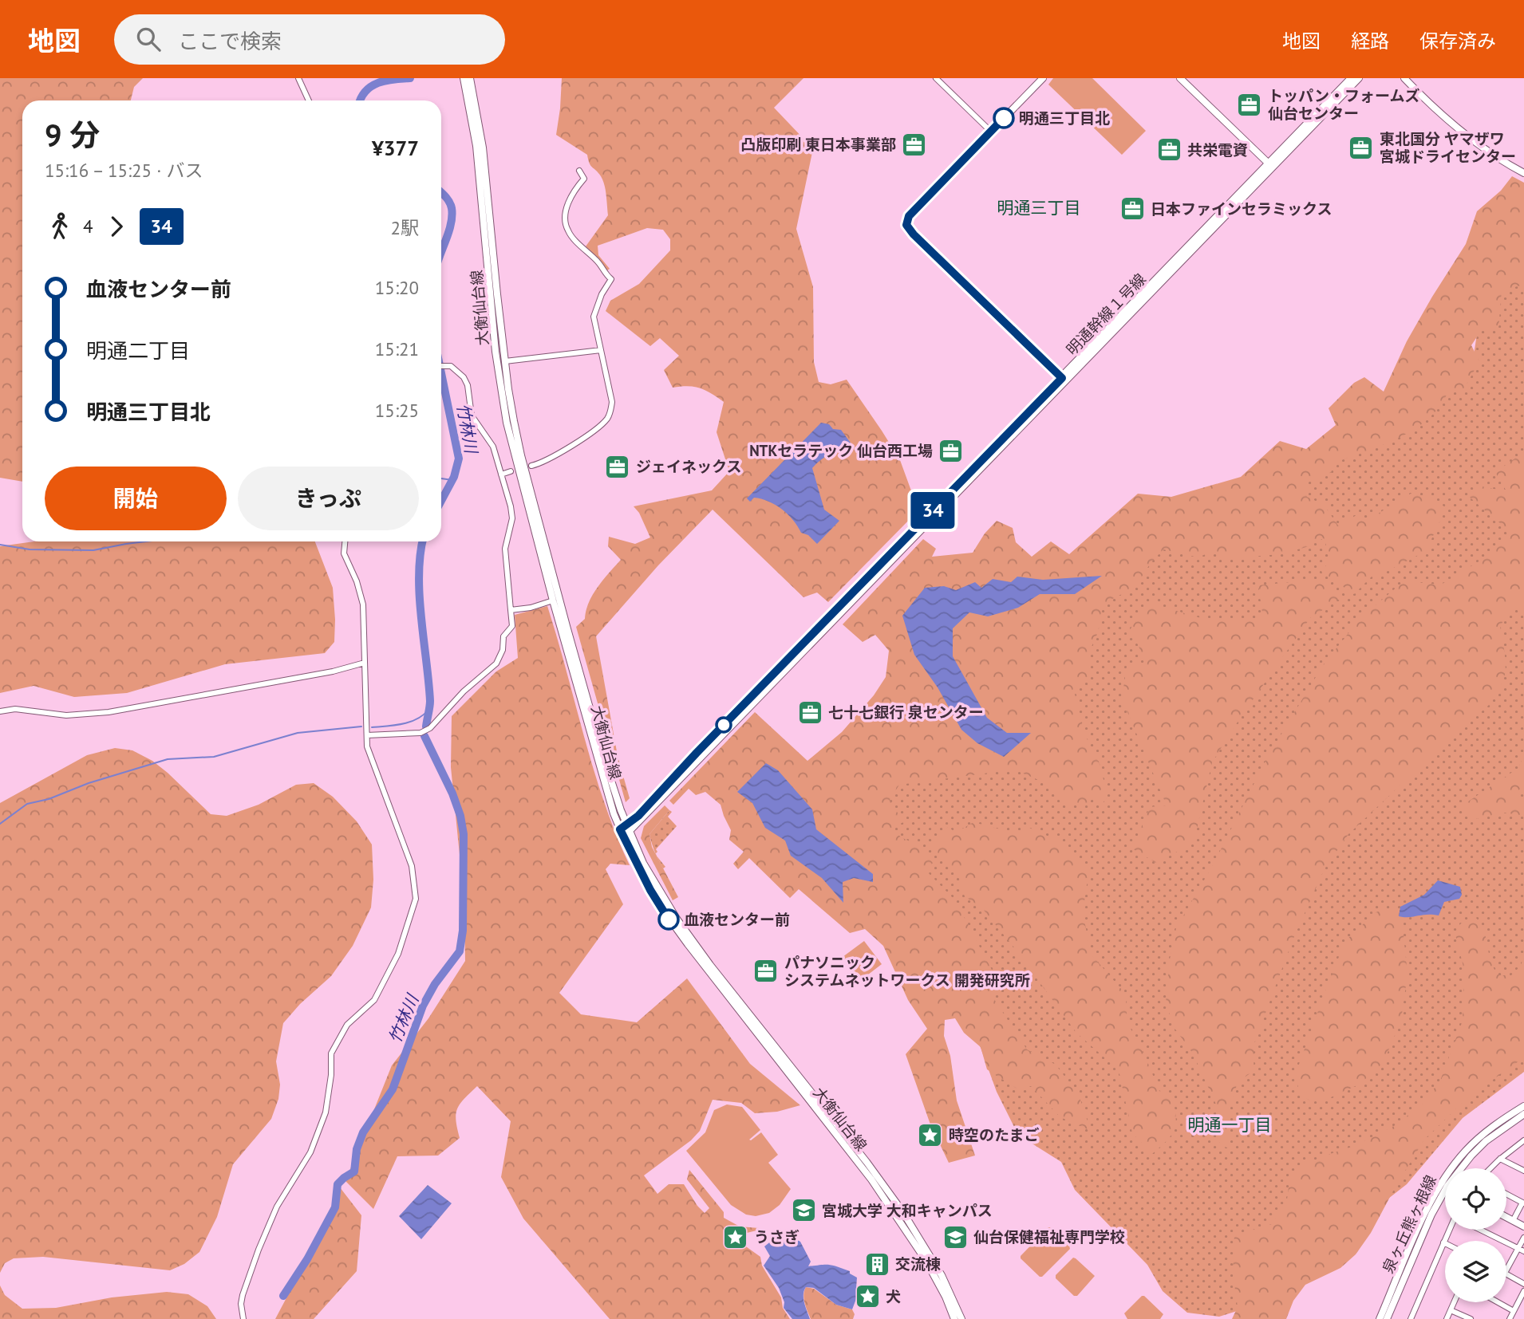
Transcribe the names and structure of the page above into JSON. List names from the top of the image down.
{
  "streets": {
    "main road": ["大衡仙台線", "明通幹線１号線", "泉ヶ丘熊ヶ根線"]
  },
  "crossings": [
    ["大衡仙台線", "明通幹線１号線"]
  ],
  "districts": ["明通三丁目", "明通一丁目"],
  "water": ["竹林川"],
  "places": {
    "office": [
      "トッパン・フォームズ 仙台センター",
      "凸版印刷 東日本事業部",
      "東北国分 ヤマザワ 宮城ドライセンター",
      "共栄電資",
      "日本ファインセラミックス",
      "NTKセラテック 仙台西工場",
      "ジェイネックス",
      "七十七銀行 泉センター",
      "パナソニック システムネットワークス 開発研究所"
    ],
    "other": ["明通三丁目北", "血液センター前"],
    "place": ["時空のたまご", "うさぎ", "犬"],
    "school or university": ["宮城大学 大和キャンパス", "仙台保健福祉専門学校"],
    "building": ["交流棟"]
  },
  "lines": ["bus line 34"],
  "page": {
    "header": "地図",
    "search": "ここで検索",
    "nav": ["地図", "経路", "保存済み"],
    "on_map": "34",
    "heading": ["9 分", "15:16 – 15:25 · バス", "¥377"],
    "legs": ["4", "34", "2駅"],
    "list": [
      {
        "name": "血液センター前",
        "value": "15:20"
      },
      {
        "name": "明通二丁目",
        "value": "15:21"
      },
      {
        "name": "明通三丁目北",
        "value": "15:25"
      }
    ],
    "buttons": ["開始", "きっぷ"]
  }
}
